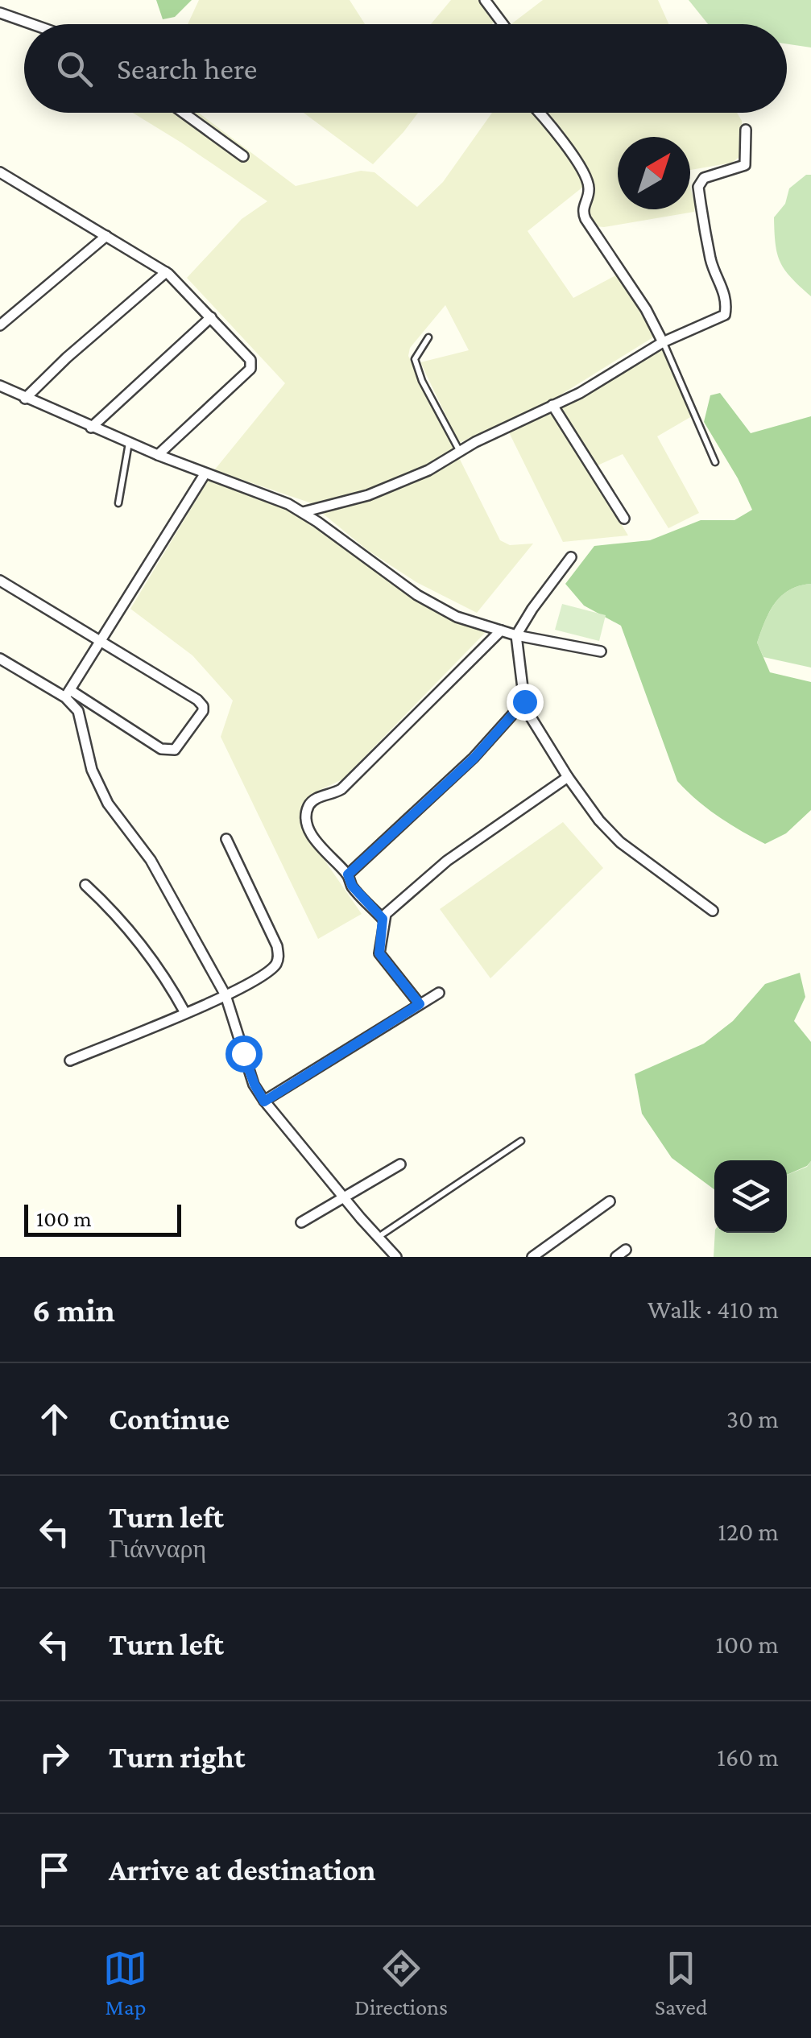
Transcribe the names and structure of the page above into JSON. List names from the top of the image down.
{
  "scale_bar": "100 m",
  "north": "top right",
  "page": {
    "search": "Search here",
    "scale": "100 m",
    "heading": ["6 min", "Walk · 410 m"],
    "list": [
      ["Continue", "30 m"],
      ["Turn left", "Γιάνναρη", "120 m"],
      ["Turn left", "100 m"],
      ["Turn right", "160 m"],
      "Arrive at destination"
    ],
    "nav": ["Map", "Directions", "Saved"]
  }
}
